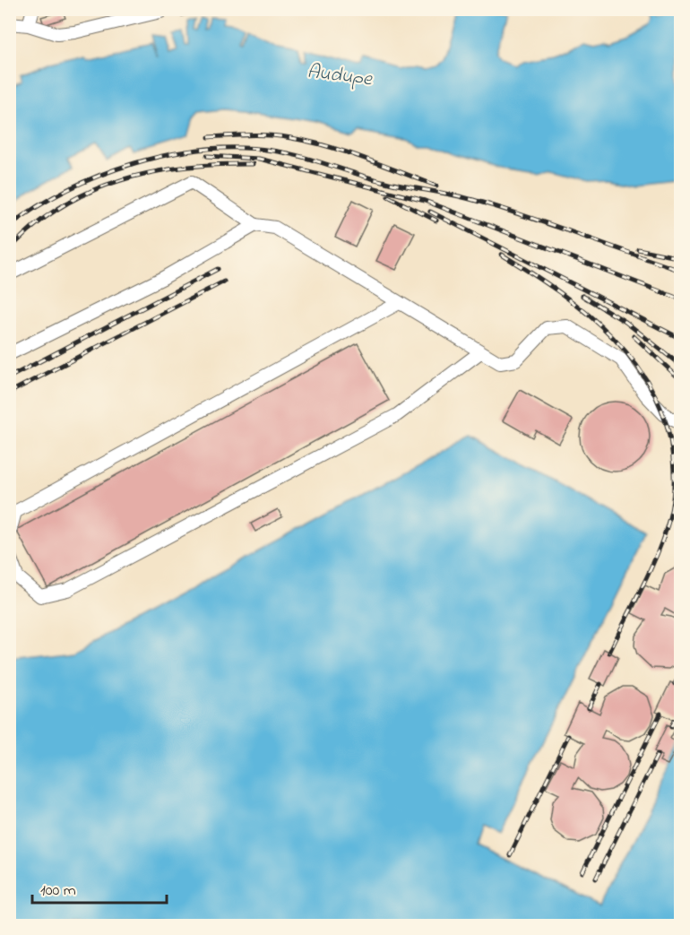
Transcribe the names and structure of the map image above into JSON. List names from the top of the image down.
{
  "water": ["Audupe"],
  "scale_bar": "100 m"
}
